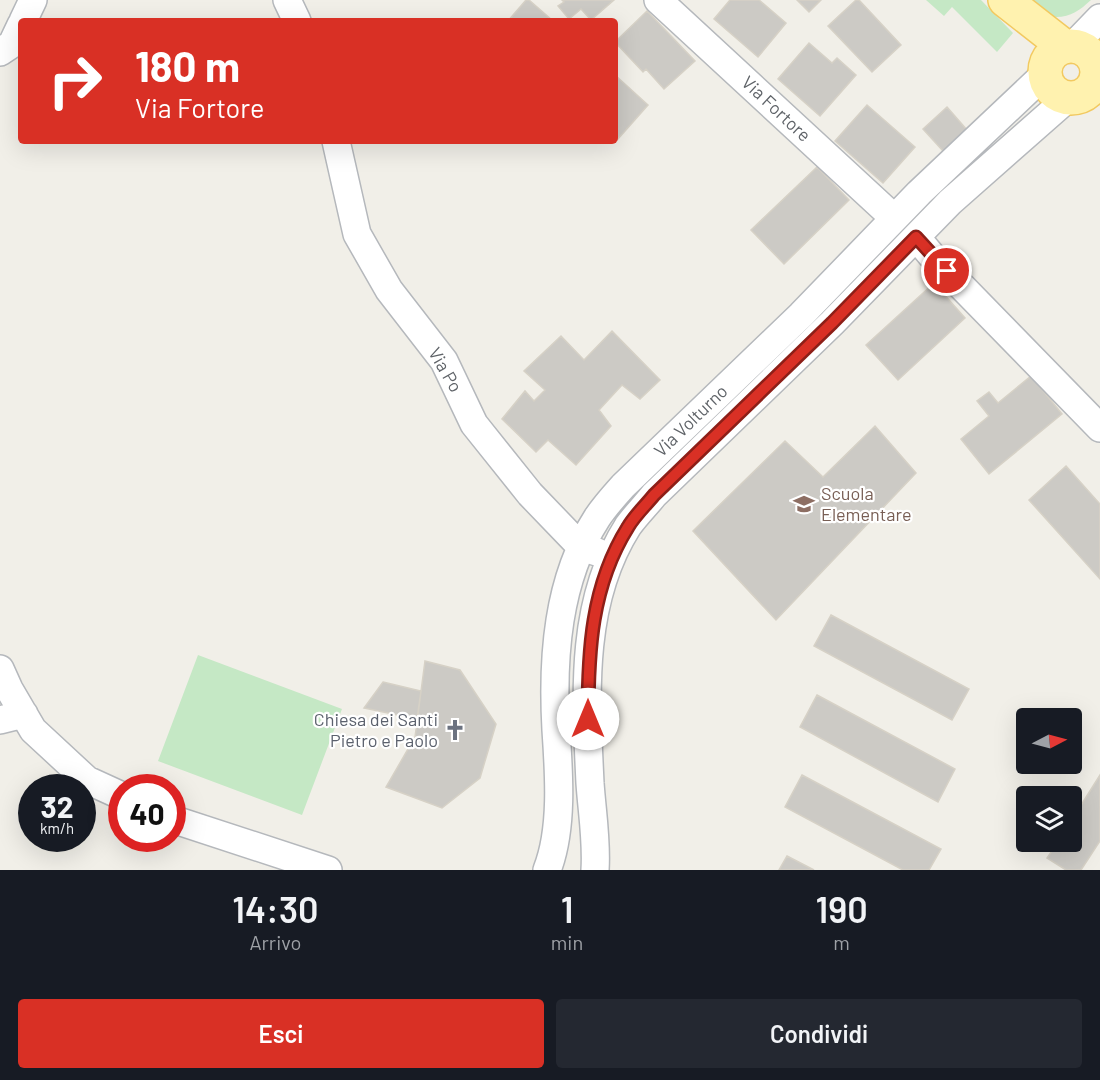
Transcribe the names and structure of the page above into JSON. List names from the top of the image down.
{
  "streets": {
    "street": ["Via Fortore", "Via Po", "Via Volturno"]
  },
  "crossings": [
    ["Via Fortore", "Via Volturno"],
    ["Via Po", "Via Volturno"]
  ],
  "places": {
    "school or university": ["Scuola Elementare"],
    "church": ["Chiesa dei Santi Pietro e Paolo"]
  },
  "north": "right",
  "page": {
    "turn": ["180 m", "Via Fortore"],
    "speed": "32 km/h",
    "limit": "40",
    "eta": [
      "14:30",
      "Arrivo",
      "1",
      "min",
      "190",
      "m"
    ],
    "buttons": ["Esci", "Condividi"]
  }
}
